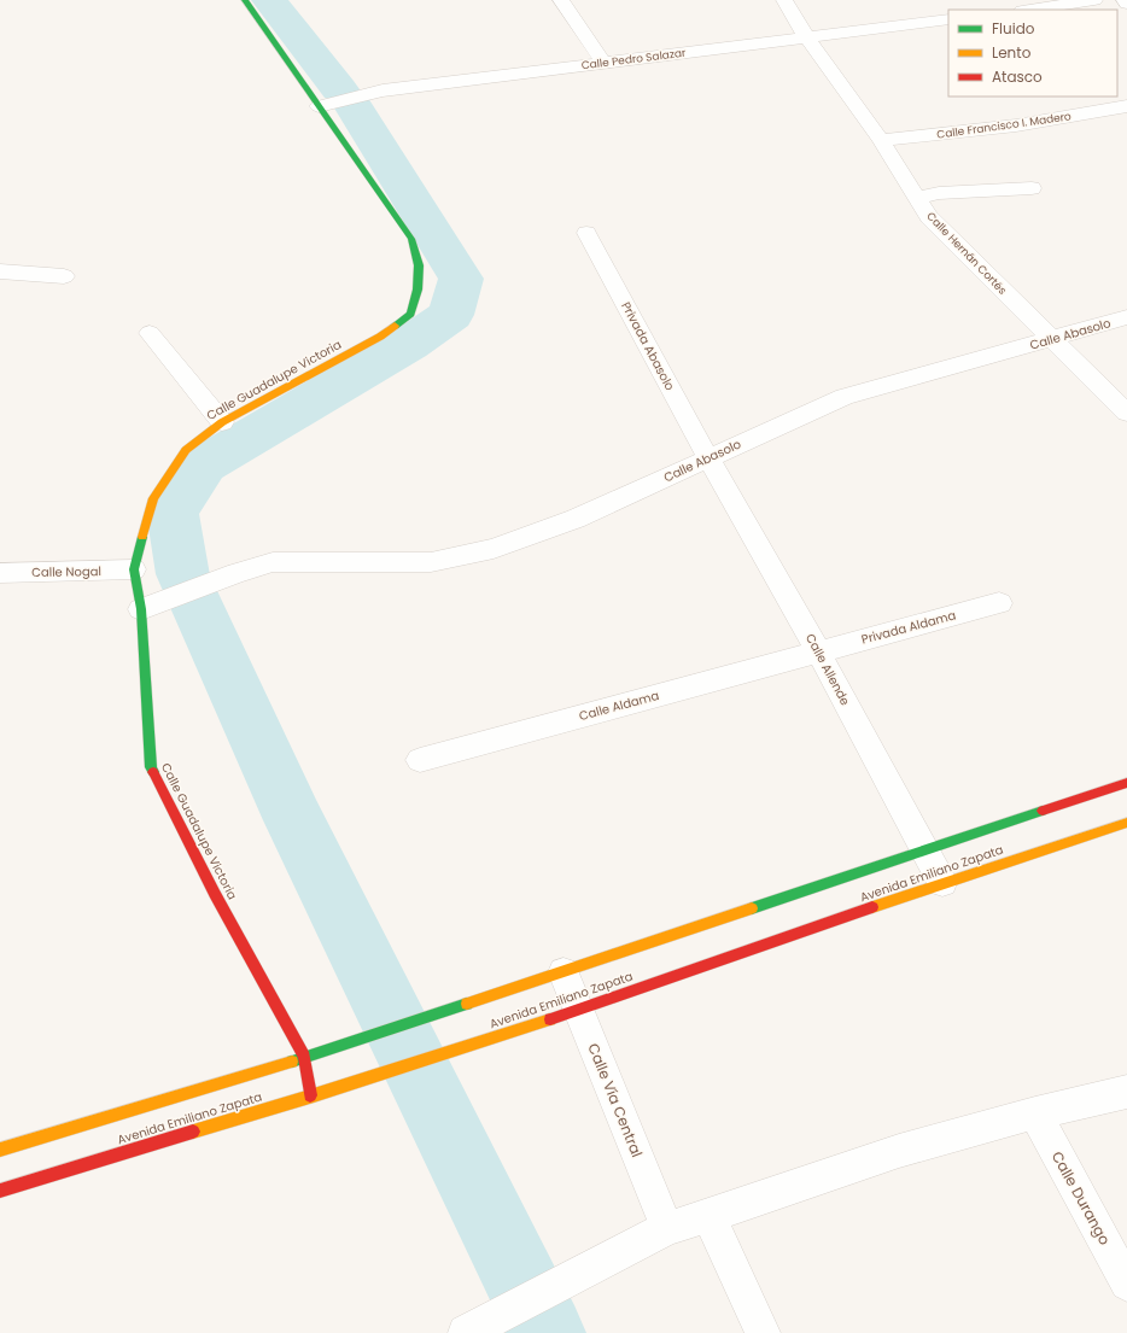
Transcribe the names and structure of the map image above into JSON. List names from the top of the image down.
{
  "streets": {
    "main road": ["Calle Guadalupe Victoria", "Avenida Emiliano Zapata"],
    "street": [
      "Calle Pedro Salazar",
      "Calle Francisco I. Madero",
      "Calle Hernán Cortés",
      "Calle Abasolo",
      "Privada Abasolo",
      "Calle Nogal",
      "Privada Aldama",
      "Calle Allende",
      "Calle Aldama",
      "Calle Vía Central",
      "Calle Durango"
    ]
  },
  "crossings": [
    ["Calle Pedro Salazar", "Calle Hernán Cortés"],
    ["Calle Pedro Salazar", "Calle Guadalupe Victoria"],
    ["Calle Francisco I. Madero", "Calle Hernán Cortés"],
    ["Calle Hernán Cortés", "Calle Abasolo"],
    ["Calle Abasolo", "Privada Abasolo"],
    ["Calle Abasolo", "Calle Guadalupe Victoria"],
    ["Calle Abasolo", "Calle Allende"],
    ["Privada Abasolo", "Calle Allende"],
    ["Calle Guadalupe Victoria", "Calle Nogal"],
    ["Calle Guadalupe Victoria", "Avenida Emiliano Zapata"],
    ["Privada Aldama", "Calle Allende"],
    ["Privada Aldama", "Calle Aldama"],
    ["Calle Allende", "Calle Aldama"],
    ["Calle Allende", "Avenida Emiliano Zapata"],
    ["Avenida Emiliano Zapata", "Calle Vía Central"]
  ],
  "legend": ["Fluido", "Lento", "Atasco"]
}
